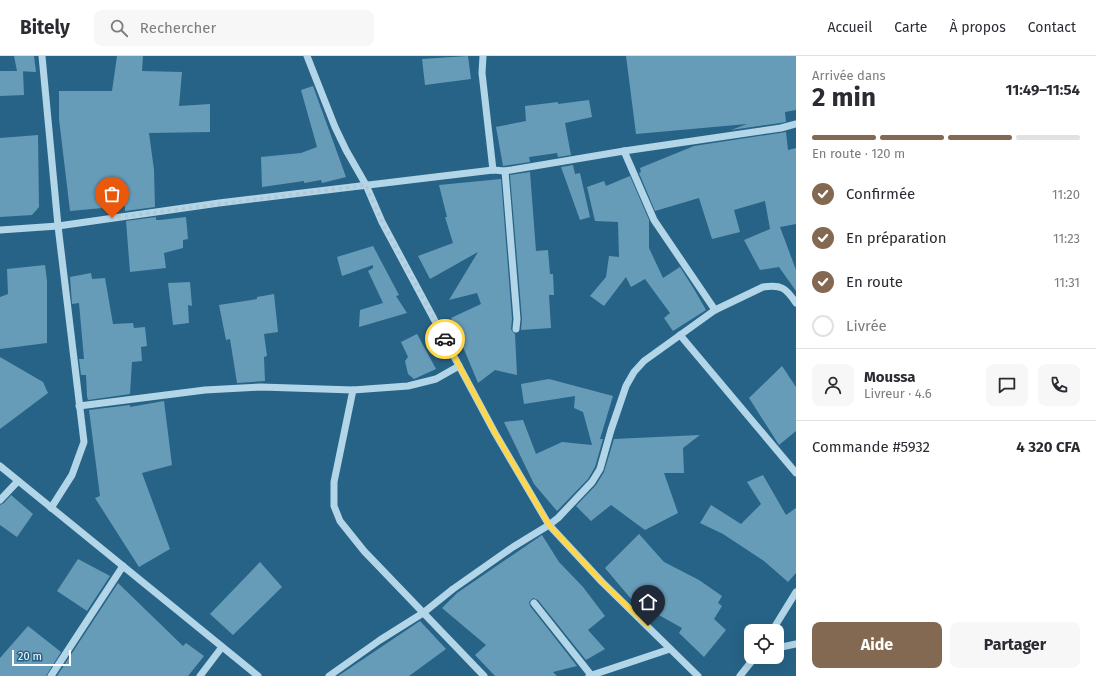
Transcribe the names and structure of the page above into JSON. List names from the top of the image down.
{
  "scale_bar": "20 m",
  "page": {
    "header": "Bitely",
    "search": "Rechercher",
    "nav": [
      "Accueil",
      "Carte",
      "À propos",
      "Contact"
    ],
    "heading": ["2 min", "Arrivée dans", "11:49–11:54"],
    "panel": [
      "Moussa",
      "Livreur · 4.6",
      "Commande #5932",
      "4 320 CFA"
    ],
    "bar": "En route · 120 m",
    "list": [
      ["Confirmée", "11:20"],
      ["En préparation", "11:23"],
      ["En route", "11:31"],
      "Livrée"
    ],
    "buttons": ["Aide", "Partager"],
    "scale": "20 m"
  }
}
